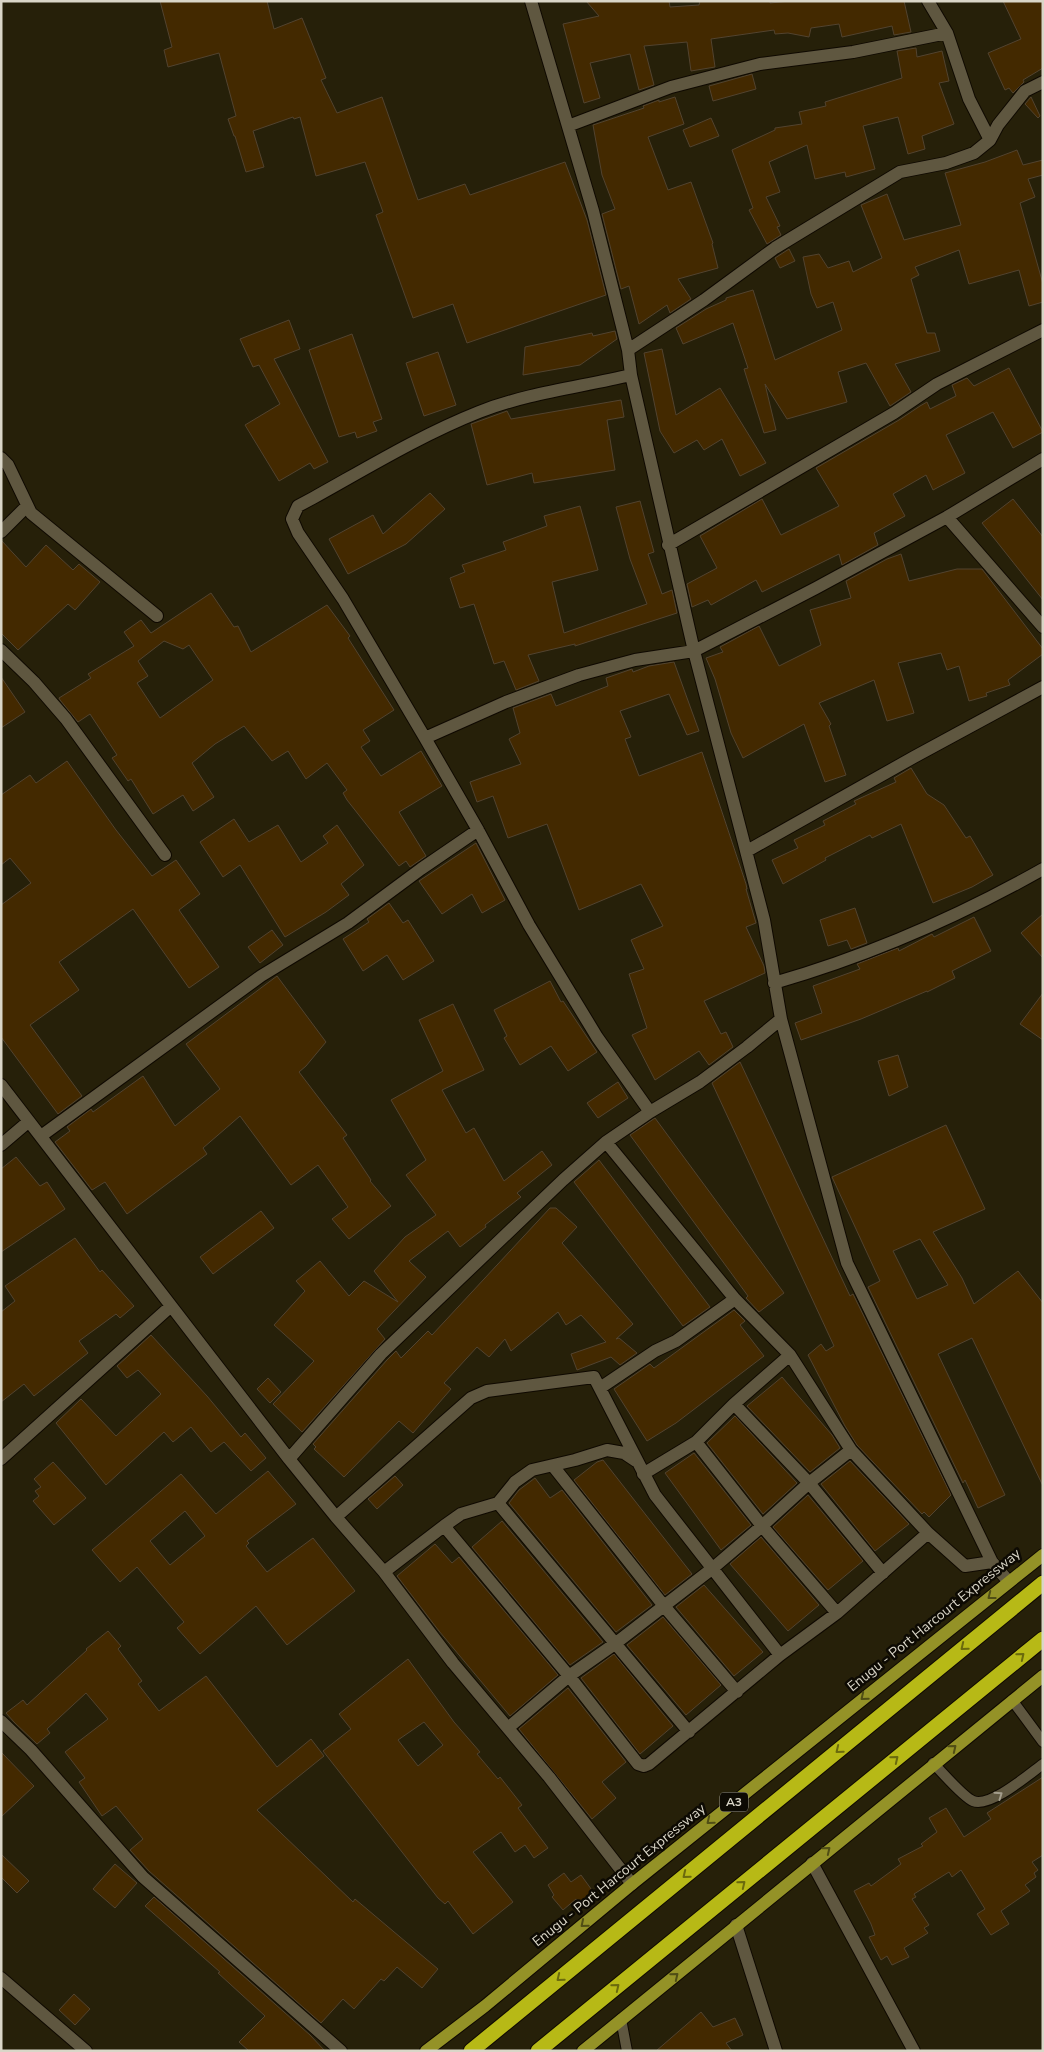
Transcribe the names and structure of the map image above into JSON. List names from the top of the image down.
{
  "streets": {
    "highway": ["A3"],
    "main road": ["Enugu - Port Harcourt Expressway"]
  }
}
